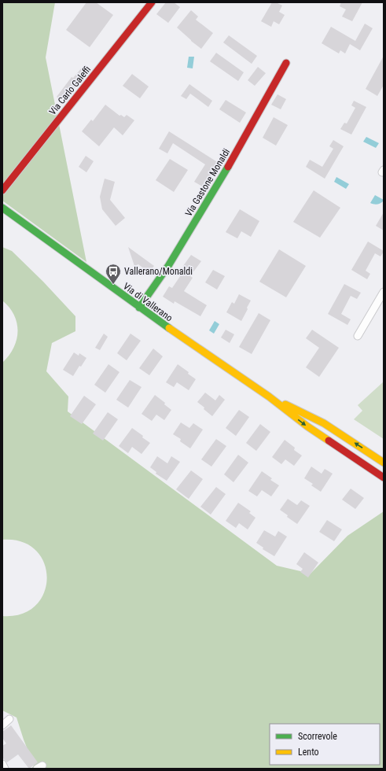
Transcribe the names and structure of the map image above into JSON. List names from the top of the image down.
{
  "streets": {
    "street": ["Via Carlo Galeffi", "Via Gastone Monaldi", "Via di Vallerano"]
  },
  "crossings": [
    ["Via Gastone Monaldi", "Via di Vallerano"]
  ],
  "places": {
    "bus stop": ["Vallerano/Monaldi"]
  },
  "legend": ["Scorrevole", "Lento"]
}
